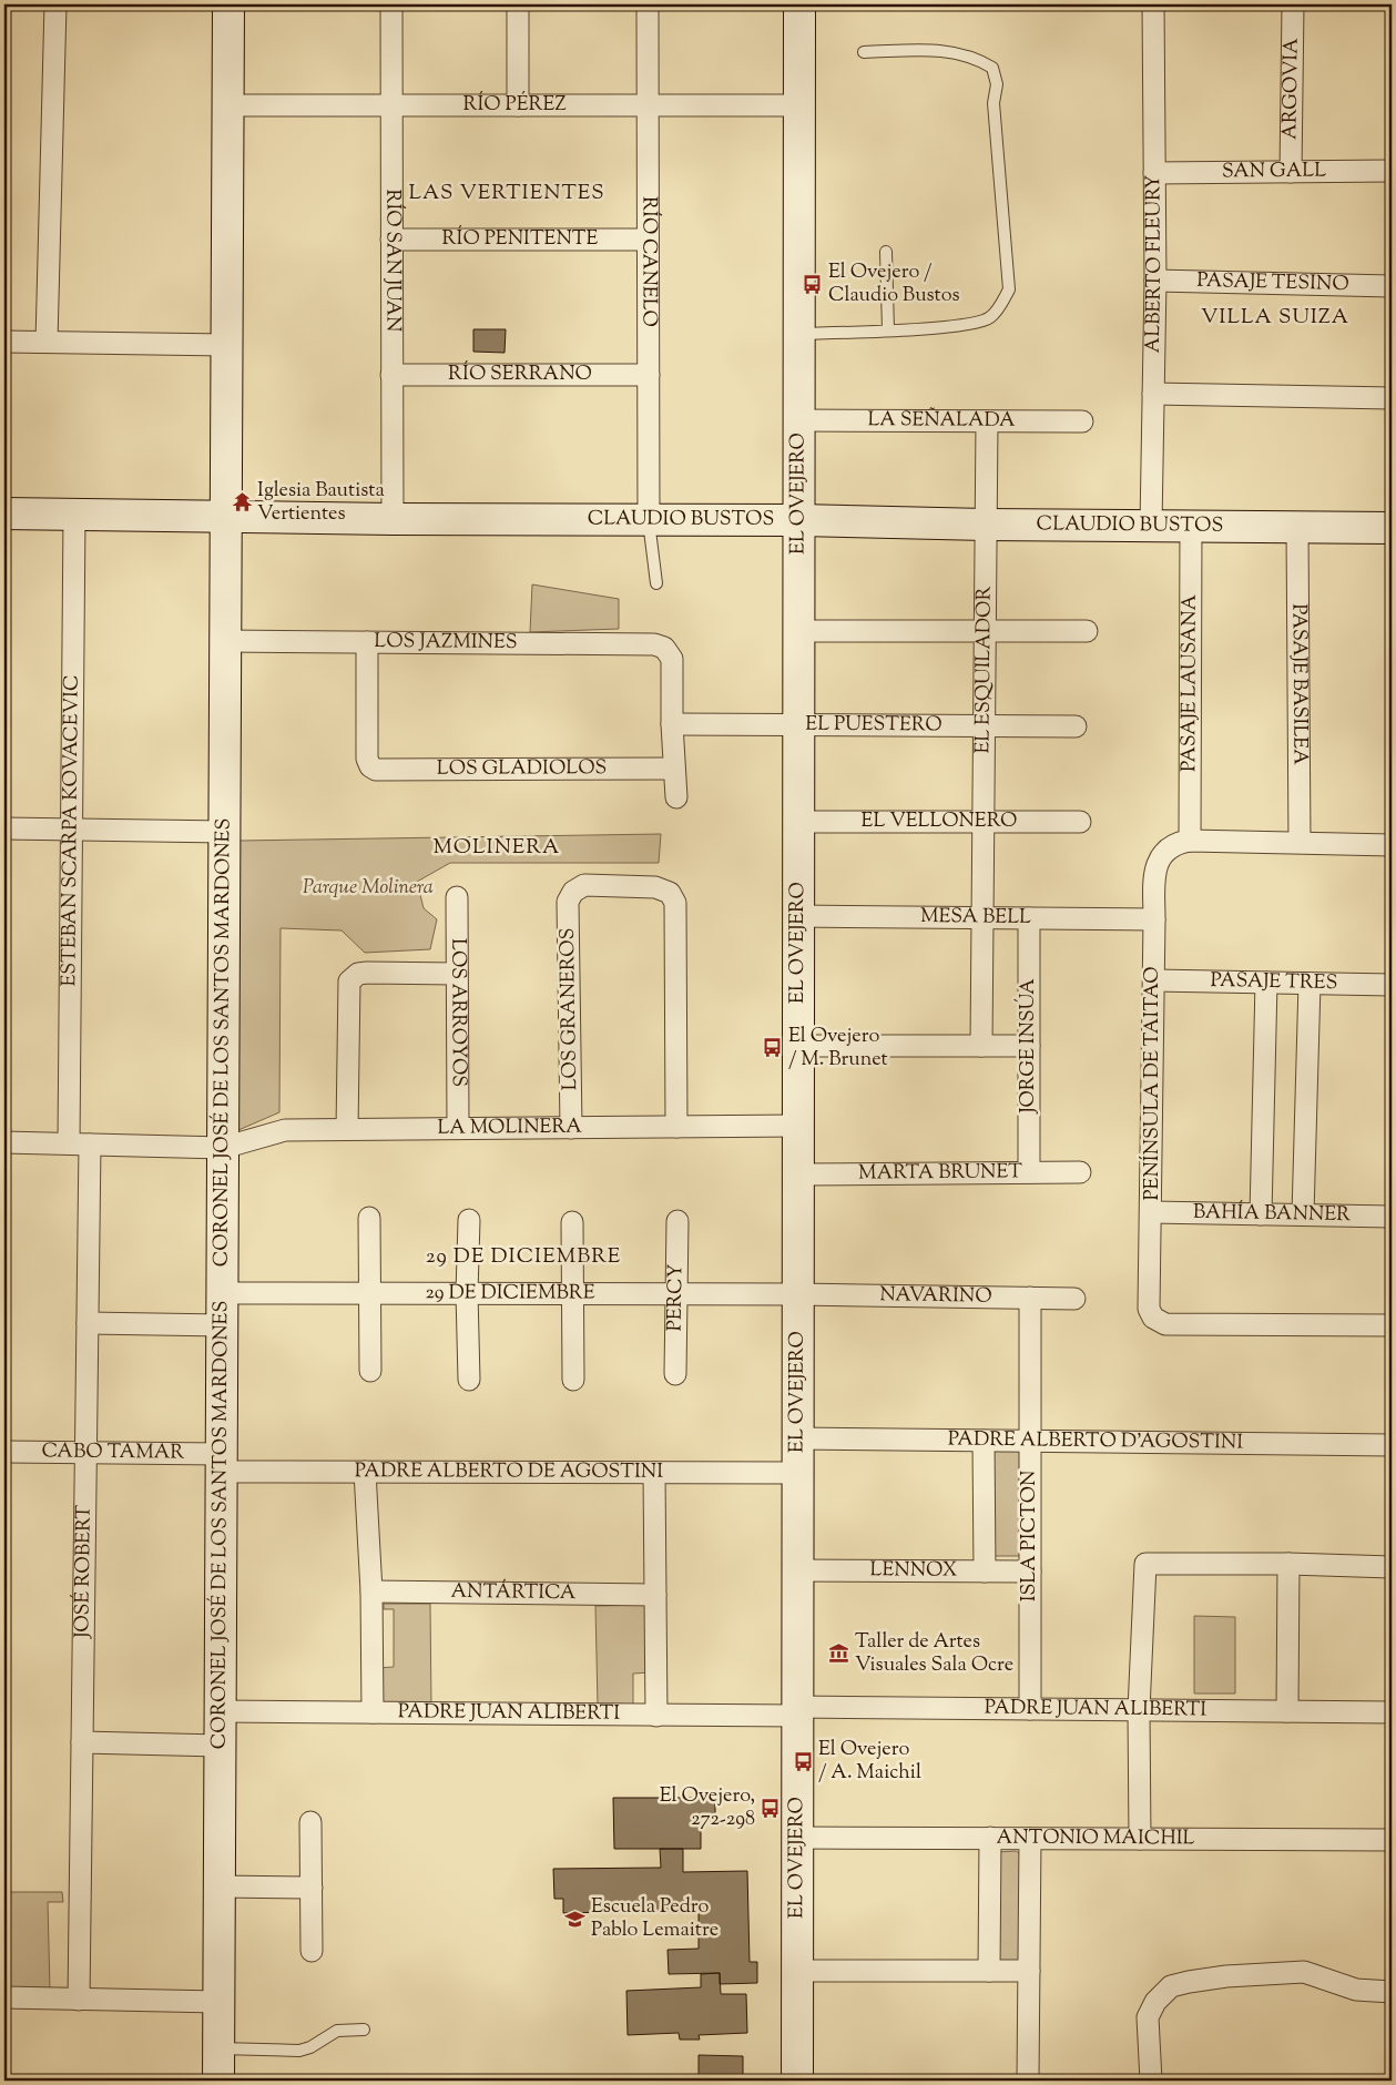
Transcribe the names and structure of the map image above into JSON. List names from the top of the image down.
{
  "streets": {
    "street": [
      "ARGOVIA",
      "RÍO PÉREZ",
      "SAN GALL",
      "RÍO PENITENTE",
      "RÍO SAN JUAN",
      "RÍO CANELO",
      "ALBERTO FLEURY",
      "PASAJE TESINO",
      "RÍO SERRANO",
      "LA SEÑALADA",
      "EL OVEJERO",
      "CLAUDIO BUSTOS",
      "LOS JAZMINES",
      "EL ESQUILADOR",
      "PASAJE LAUSANA",
      "PASAJE BASILEA",
      "EL PUESTERO",
      "LOS GLADIOLOS",
      "EL VELLONERO",
      "ESTEBAN SCARPA KOVACEVIC",
      "MESA BELL",
      "PASAJE TRES",
      "LOS GRANEROS",
      "LOS ARROYOS",
      "CORONEL JOSÉ DE LOS SANTOS MARDONES",
      "JORGE INSÚA",
      "PENÍNSULA DE TAITAO",
      "LA MOLINERA",
      "MARTA BRUNET",
      "BAHÍA BANNER",
      "29 DE DICIEMBRE",
      "NAVARINO",
      "PERCY",
      "PADRE ALBERTO D'AGOSTINI",
      "CABO TAMAR",
      "PADRE ALBERTO DE AGOSTINI",
      "ISLA PICTON",
      "JOSÉ ROBERT",
      "LENNOX",
      "ANTÁRTICA",
      "PADRE JUAN ALIBERTI",
      "ANTONIO MAICHIL"
    ]
  },
  "crossings": [
    ["ARGOVIA", "SAN GALL"],
    ["RÍO PÉREZ", "RÍO SAN JUAN"],
    ["RÍO PÉREZ", "RÍO CANELO"],
    ["RÍO PÉREZ", "EL OVEJERO"],
    ["RÍO PÉREZ", "CORONEL JOSÉ DE LOS SANTOS MARDONES"],
    ["SAN GALL", "ALBERTO FLEURY"],
    ["RÍO PENITENTE", "RÍO SAN JUAN"],
    ["RÍO PENITENTE", "RÍO CANELO"],
    ["RÍO SAN JUAN", "RÍO SERRANO"],
    ["RÍO SAN JUAN", "CLAUDIO BUSTOS"],
    ["RÍO CANELO", "RÍO SERRANO"],
    ["RÍO CANELO", "CLAUDIO BUSTOS"],
    ["ALBERTO FLEURY", "PASAJE TESINO"],
    ["ALBERTO FLEURY", "CLAUDIO BUSTOS"],
    ["LA SEÑALADA", "EL OVEJERO"],
    ["LA SEÑALADA", "EL ESQUILADOR"],
    ["EL OVEJERO", "CLAUDIO BUSTOS"],
    ["EL OVEJERO", "EL PUESTERO"],
    ["EL OVEJERO", "EL VELLONERO"],
    ["EL OVEJERO", "MESA BELL"],
    ["EL OVEJERO", "LA MOLINERA"],
    ["EL OVEJERO", "MARTA BRUNET"],
    ["EL OVEJERO", "29 DE DICIEMBRE"],
    ["EL OVEJERO", "NAVARINO"],
    ["EL OVEJERO", "PADRE ALBERTO D'AGOSTINI"],
    ["EL OVEJERO", "PADRE ALBERTO DE AGOSTINI"],
    ["EL OVEJERO", "LENNOX"],
    ["EL OVEJERO", "PADRE JUAN ALIBERTI"],
    ["EL OVEJERO", "ANTONIO MAICHIL"],
    ["CLAUDIO BUSTOS", "EL ESQUILADOR"],
    ["CLAUDIO BUSTOS", "PASAJE LAUSANA"],
    ["CLAUDIO BUSTOS", "PASAJE BASILEA"],
    ["CLAUDIO BUSTOS", "ESTEBAN SCARPA KOVACEVIC"],
    ["CLAUDIO BUSTOS", "CORONEL JOSÉ DE LOS SANTOS MARDONES"],
    ["LOS JAZMINES", "EL PUESTERO"],
    ["LOS JAZMINES", "LOS GLADIOLOS"],
    ["LOS JAZMINES", "CORONEL JOSÉ DE LOS SANTOS MARDONES"],
    ["EL ESQUILADOR", "EL PUESTERO"],
    ["EL ESQUILADOR", "EL VELLONERO"],
    ["EL ESQUILADOR", "MESA BELL"],
    ["PASAJE LAUSANA", "PENÍNSULA DE TAITAO"],
    ["ESTEBAN SCARPA KOVACEVIC", "LA MOLINERA"],
    ["MESA BELL", "JORGE INSÚA"],
    ["MESA BELL", "PENÍNSULA DE TAITAO"],
    ["PASAJE TRES", "PENÍNSULA DE TAITAO"],
    ["LOS GRANEROS", "LA MOLINERA"],
    ["LOS ARROYOS", "LA MOLINERA"],
    ["CORONEL JOSÉ DE LOS SANTOS MARDONES", "LA MOLINERA"],
    ["CORONEL JOSÉ DE LOS SANTOS MARDONES", "29 DE DICIEMBRE"],
    ["CORONEL JOSÉ DE LOS SANTOS MARDONES", "CABO TAMAR"],
    ["CORONEL JOSÉ DE LOS SANTOS MARDONES", "PADRE ALBERTO DE AGOSTINI"],
    ["CORONEL JOSÉ DE LOS SANTOS MARDONES", "PADRE JUAN ALIBERTI"],
    ["JORGE INSÚA", "MARTA BRUNET"],
    ["PENÍNSULA DE TAITAO", "BAHÍA BANNER"],
    ["LA MOLINERA", "JOSÉ ROBERT"],
    ["29 DE DICIEMBRE", "NAVARINO"],
    ["29 DE DICIEMBRE", "PERCY"],
    ["NAVARINO", "ISLA PICTON"],
    ["PADRE ALBERTO D'AGOSTINI", "ISLA PICTON"],
    ["CABO TAMAR", "PADRE ALBERTO DE AGOSTINI"],
    ["CABO TAMAR", "JOSÉ ROBERT"],
    ["ISLA PICTON", "LENNOX"],
    ["ISLA PICTON", "PADRE JUAN ALIBERTI"]
  ],
  "districts": [
    "LAS VERTIENTES",
    "VILLA SUIZA",
    "MOLINERA",
    "29 DE DICIEMBRE"
  ],
  "parks": ["Parque Molinera"],
  "places": {
    "bus stop": [
      "El Ovejero / Claudio Bustos",
      "El Ovejero / M. Brunet",
      "El Ovejero / A. Maichil",
      "El Ovejero, 272-298"
    ],
    "temple": ["Iglesia Bautista Vertientes"],
    "museum": ["Taller de Artes Visuales Sala Ocre"],
    "school or university": ["Escuela Pedro Pablo Lemaitre"]
  }
}
